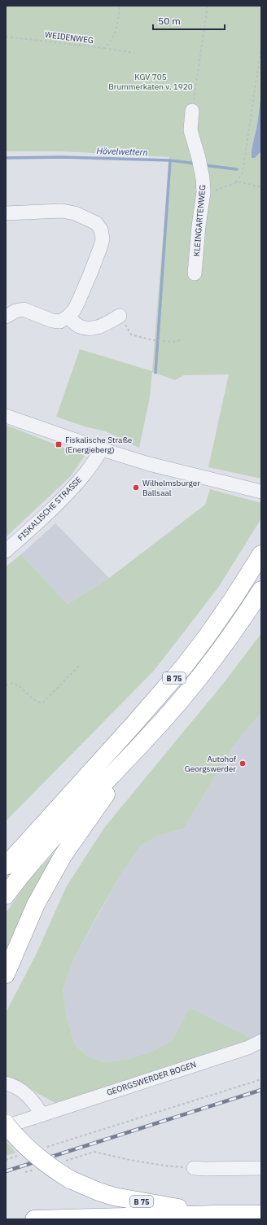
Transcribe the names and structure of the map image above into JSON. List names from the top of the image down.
{
  "streets": {
    "highway": ["B 75"],
    "street": ["KLEINGARTENWEG", "FISKALISCHE STRASSE", "GEORGSWERDER BOGEN"],
    "path": ["WEIDENWEG"]
  },
  "water": ["Hövelwettern"],
  "parks": ["KGV 705 Brummerkaten v. 1920"],
  "places": {
    "transit": ["Fiskalische Straße (Energieberg)"],
    "other": ["Wilhelmsburger Ballsaal", "Autohof Georgswerder"]
  },
  "scale_bar": "50 m"
}
